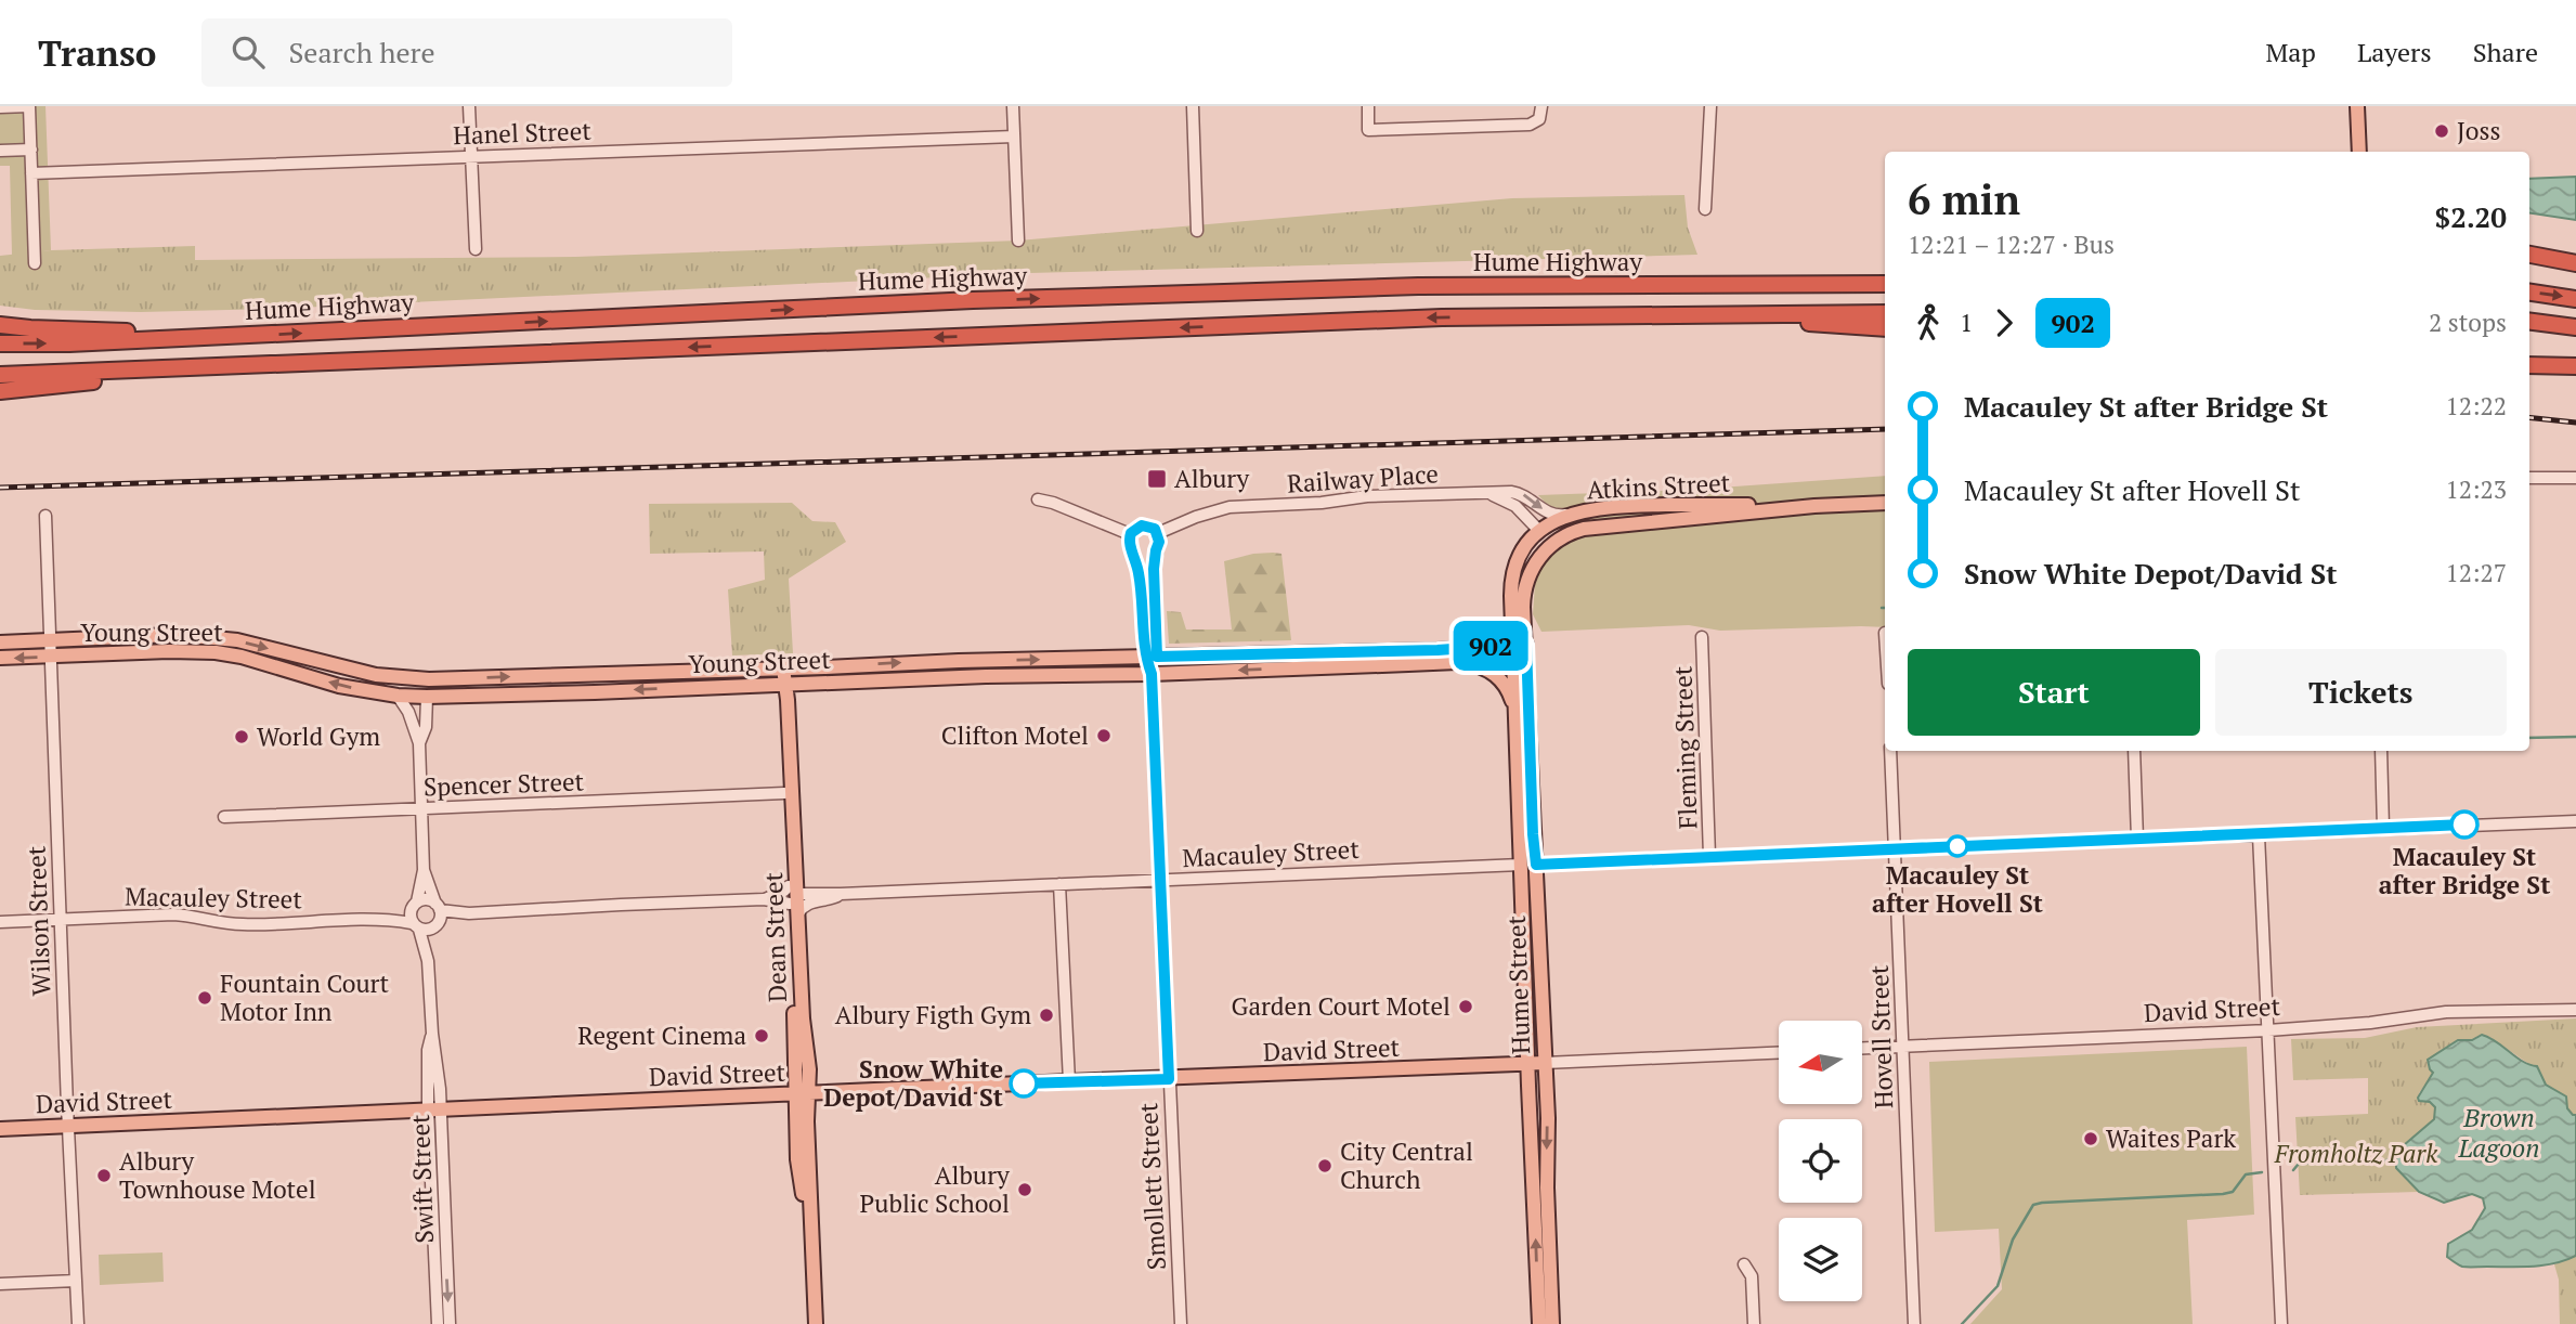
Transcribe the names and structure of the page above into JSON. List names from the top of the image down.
{
  "streets": {
    "highway": ["Hume Highway"],
    "main road": [
      "Atkins Street",
      "Young Street",
      "Dean Street",
      "Hume Street",
      "David Street"
    ],
    "street": [
      "Hanel Street",
      "Railway Place",
      "Fleming Street",
      "Spencer Street",
      "Macauley Street",
      "Wilson Street",
      "Hovell Street",
      "Swift Street",
      "Smollett Street"
    ]
  },
  "crossings": [
    ["Railway Place", "Atkins Street"],
    ["Atkins Street", "Young Street"],
    ["Atkins Street", "Hume Street"],
    ["Young Street", "Wilson Street"],
    ["Young Street", "Dean Street"],
    ["Young Street", "Hume Street"],
    ["Young Street", "Smollett Street"],
    ["Spencer Street", "Dean Street"],
    ["Macauley Street", "Wilson Street"],
    ["Macauley Street", "Dean Street"],
    ["Macauley Street", "Hume Street"],
    ["Macauley Street", "Swift Street"],
    ["Macauley Street", "Smollett Street"],
    ["Wilson Street", "David Street"],
    ["Dean Street", "David Street"],
    ["Hume Street", "David Street"],
    ["David Street", "Hovell Street"],
    ["David Street", "Swift Street"],
    ["David Street", "Smollett Street"]
  ],
  "water": ["Brown Lagoon"],
  "parks": ["Fromholtz Park"],
  "places": {
    "other": [
      "Joss",
      "Clifton Motel",
      "World Gym",
      "Macauley St after Bridge St",
      "Macauley St after Hovell St",
      "Fountain Court Motor Inn",
      "Garden Court Motel",
      "Albury Figth Gym",
      "Regent Cinema",
      "Snow White Depot/David St",
      "Waites Park",
      "City Central Church",
      "Albury Townhouse Motel",
      "Albury Public School"
    ],
    "transit": ["Albury"]
  },
  "lines": ["bus line 902"],
  "north": "left",
  "page": {
    "header": "Transo",
    "search": "Search here",
    "nav": ["Map", "Layers", "Share"],
    "on_map": "902",
    "heading": ["6 min", "12:21 – 12:27 · Bus", "$2.20"],
    "legs": ["1", "902", "2 stops"],
    "list": [
      {
        "name": "Macauley St after Bridge St",
        "value": "12:22"
      },
      {
        "name": "Macauley St after Hovell St",
        "value": "12:23"
      },
      {
        "name": "Snow White Depot/David St",
        "value": "12:27"
      }
    ],
    "buttons": ["Start", "Tickets"]
  }
}
